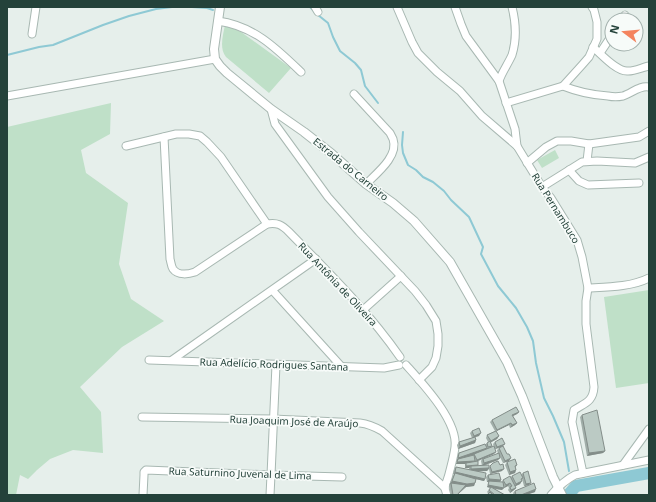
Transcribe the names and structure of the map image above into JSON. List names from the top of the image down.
{
  "streets": {
    "street": [
      "Estrada do Carneiro",
      "Rua Pernambuco",
      "Rua Antônia de Oliveira",
      "Rua Adelício Rodrigues Santana",
      "Rua Joaquim José de Araújo",
      "Rua Saturnino Juvenal de Lima"
    ]
  },
  "crossings": [
    ["Rua Antônia de Oliveira", "Rua Adelício Rodrigues Santana"]
  ],
  "north": "left"
}
